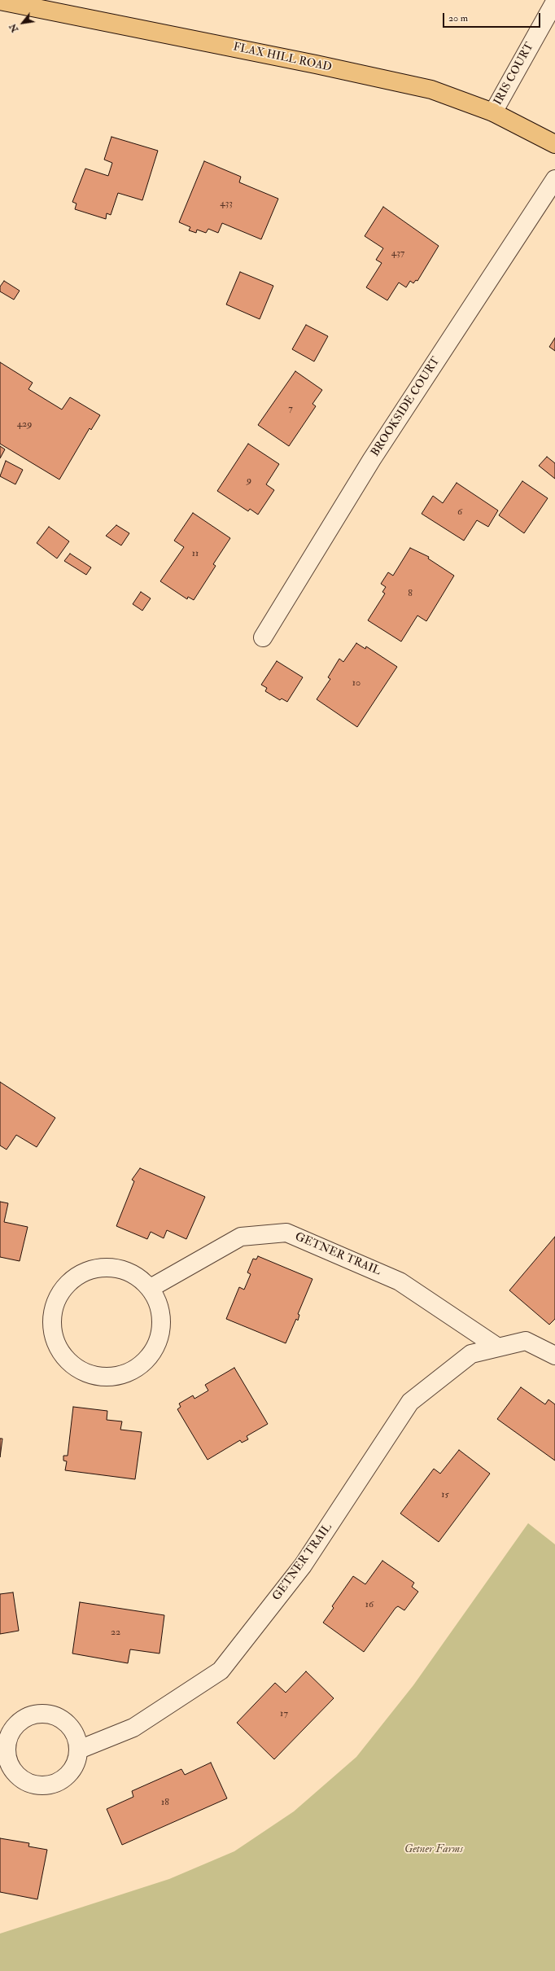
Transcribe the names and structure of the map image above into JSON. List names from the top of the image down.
{
  "streets": {
    "main road": ["FLAX HILL ROAD"],
    "street": ["IRIS COURT", "BROOKSIDE COURT", "GETNER TRAIL"]
  },
  "crossings": [
    ["FLAX HILL ROAD", "IRIS COURT"]
  ],
  "parks": ["Getner Farms"],
  "house_numbers": [
    "433",
    "437",
    "7",
    "429",
    "9",
    "6",
    "11",
    "8",
    "10",
    "15",
    "16",
    "22",
    "17",
    "18"
  ],
  "scale_bar": "20 m",
  "north": "bottom left"
}
